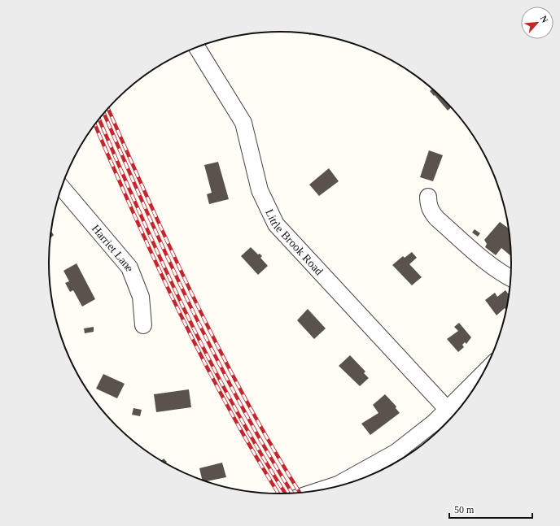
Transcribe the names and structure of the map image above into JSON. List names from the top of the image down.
{
  "streets": {
    "street": ["Little Brook Road", "Harriet Lane"]
  },
  "scale_bar": "50 m",
  "north": "top right"
}
